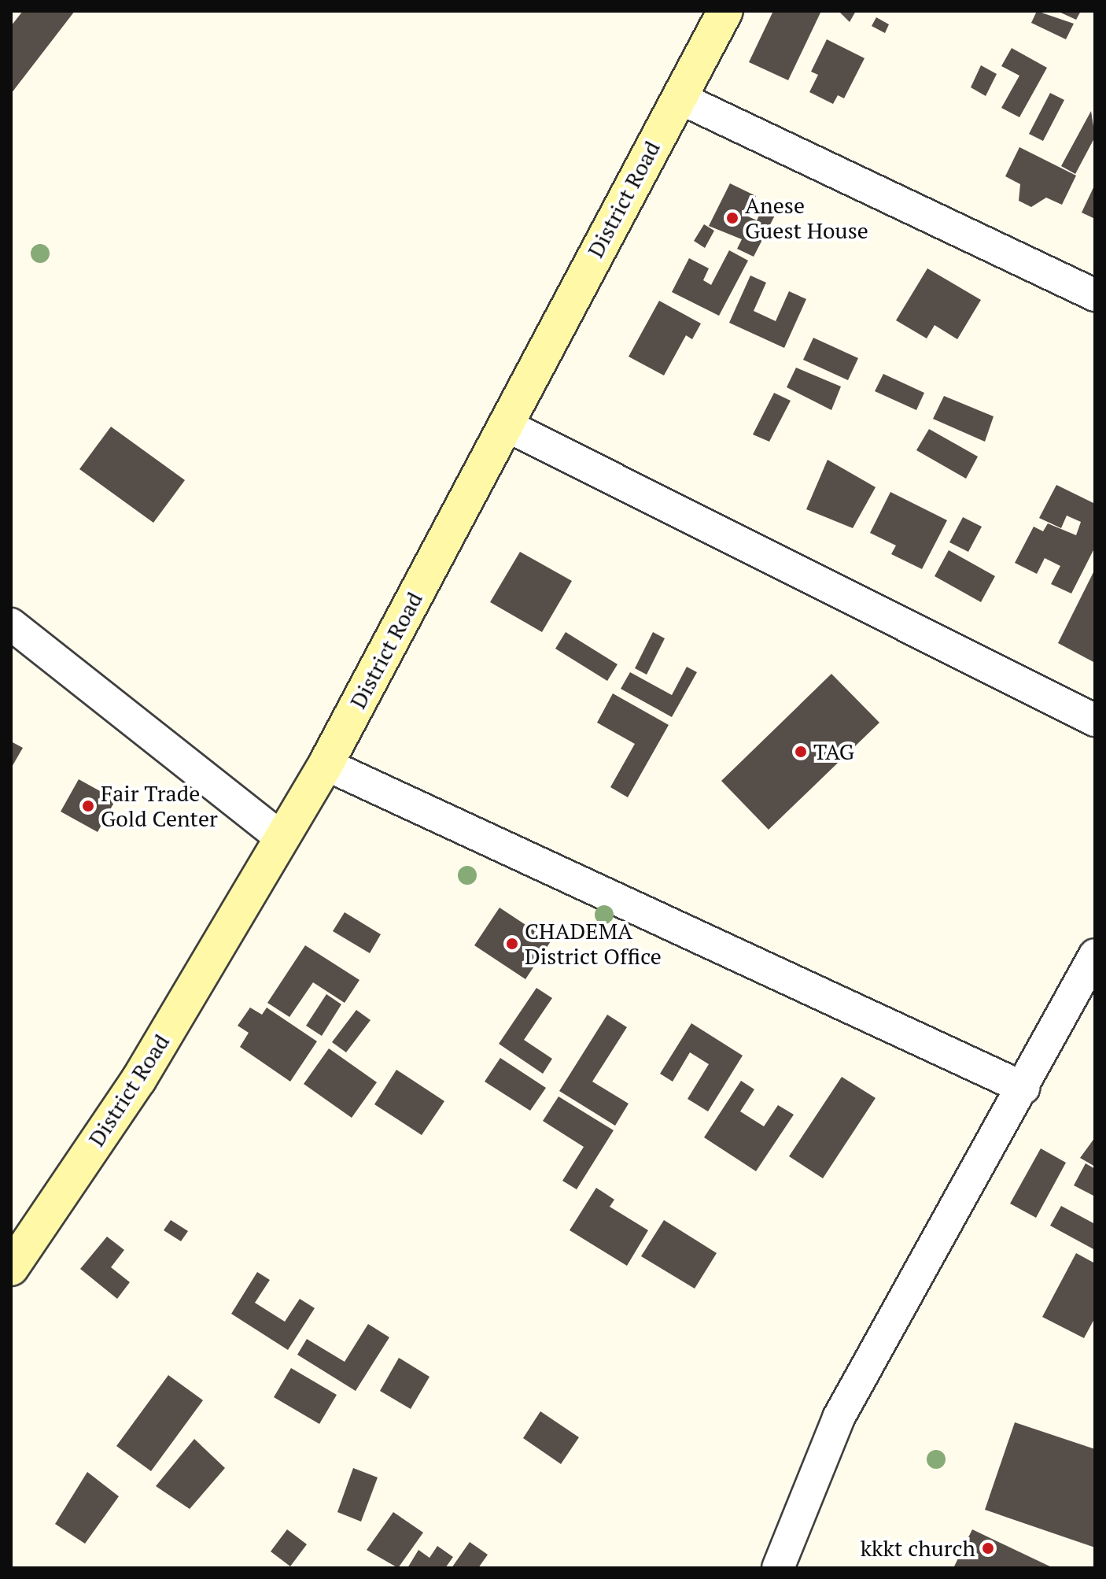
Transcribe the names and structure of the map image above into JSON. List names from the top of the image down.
{
  "streets": {
    "street": ["District Road"]
  },
  "places": [
    "Anese Guest House",
    "TAG",
    "Fair Trade Gold Center",
    "CHADEMA District Office",
    "kkkt church"
  ]
}
